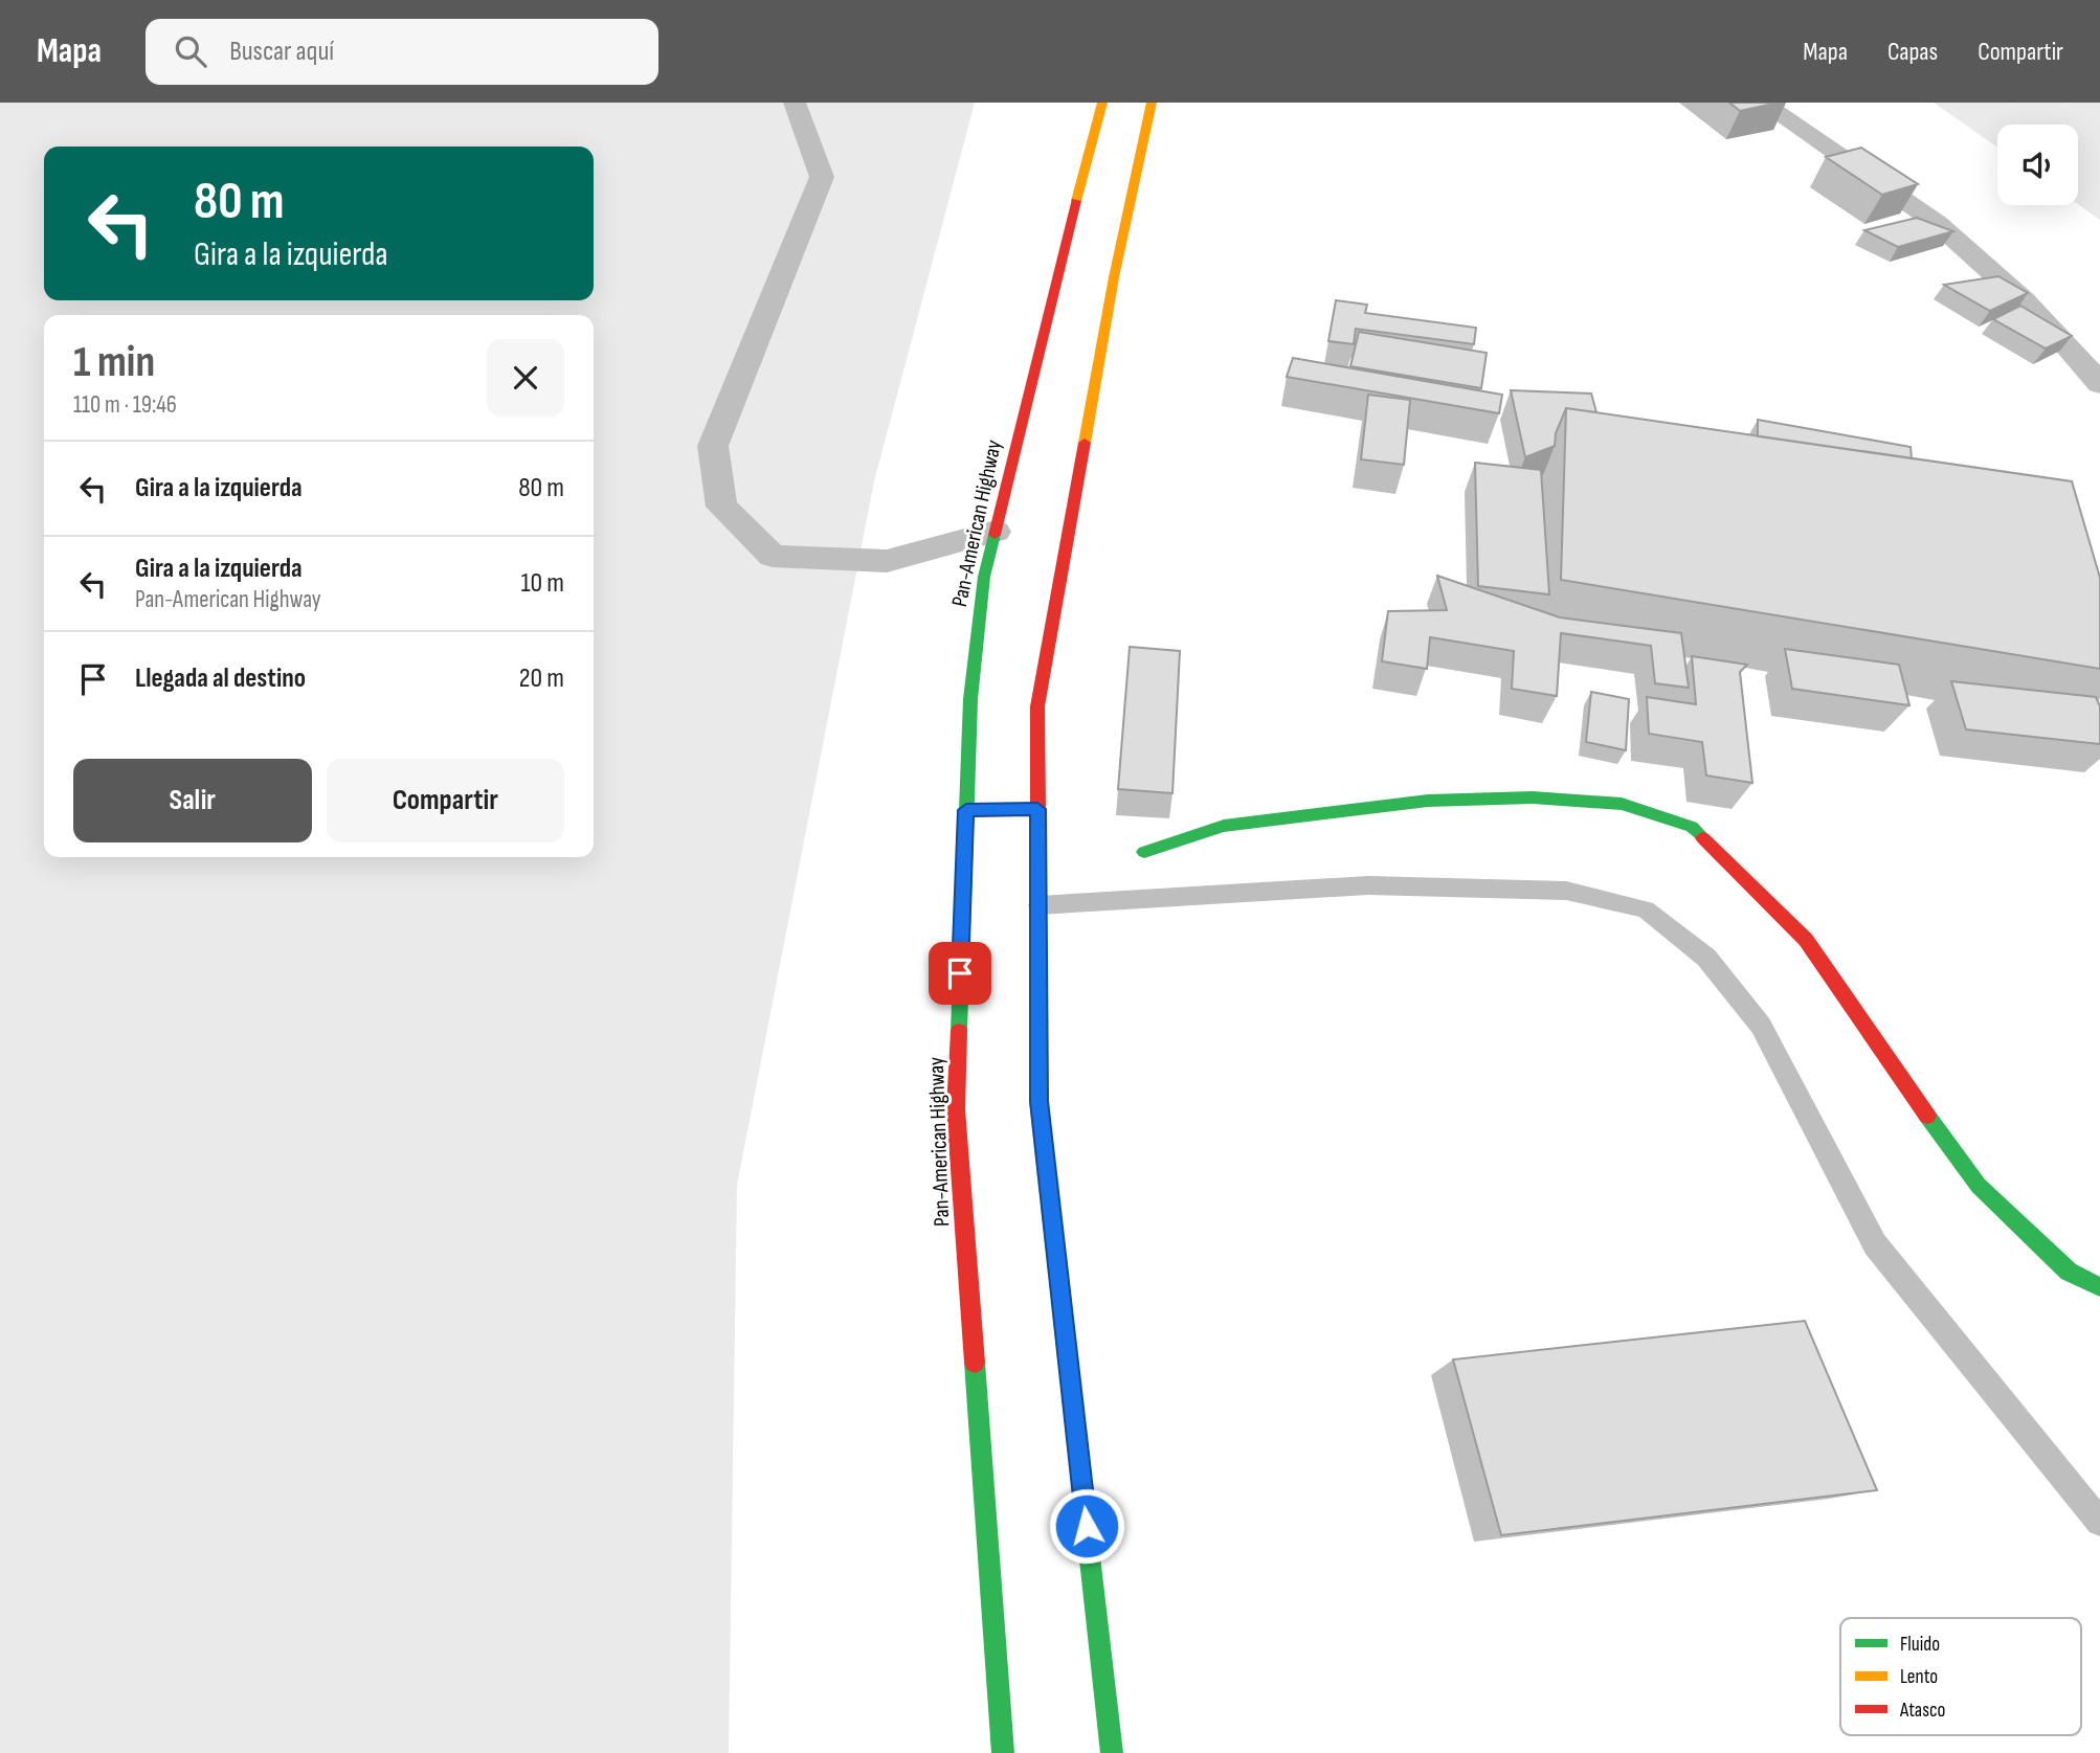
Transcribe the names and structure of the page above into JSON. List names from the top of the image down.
{
  "streets": {
    "main road": ["Pan-American Highway"]
  },
  "legend": ["Fluido", "Lento", "Atasco"],
  "page": {
    "header": "Mapa",
    "search": "Buscar aquí",
    "nav": ["Mapa", "Capas", "Compartir"],
    "turn": ["80 m", "Gira a la izquierda"],
    "heading": ["1 min", "110 m · 19:46"],
    "list": [
      {
        "name": "Gira a la izquierda",
        "value": "80 m"
      },
      {
        "name": "Gira a la izquierda",
        "note": "Pan-American Highway",
        "value": "10 m"
      },
      {
        "name": "Llegada al destino",
        "value": "20 m"
      }
    ],
    "buttons": ["Salir", "Compartir"]
  }
}
